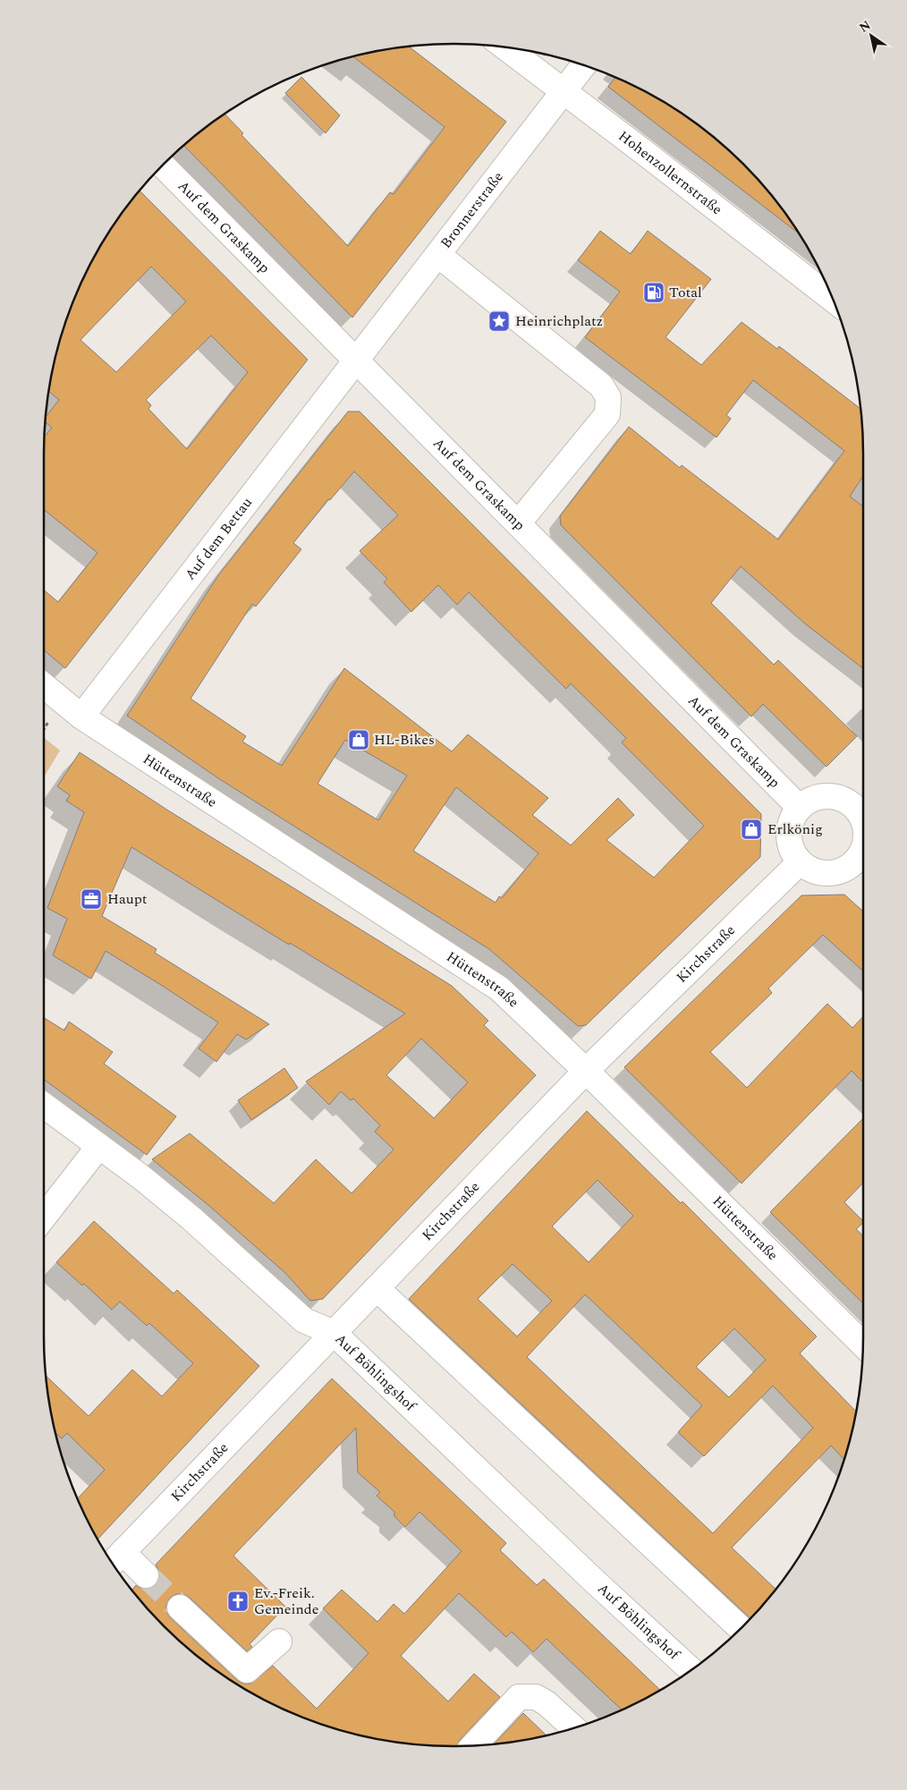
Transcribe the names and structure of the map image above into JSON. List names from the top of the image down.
{
  "streets": {
    "street": [
      "Hohenzollernstraße",
      "Bronnerstraße",
      "Auf dem Graskamp",
      "Auf dem Bettau",
      "Hüttenstraße",
      "Kirchstraße",
      "Auf Böhlingshof"
    ]
  },
  "crossings": [
    ["Hohenzollernstraße", "Bronnerstraße"],
    ["Bronnerstraße", "Auf dem Graskamp"],
    ["Bronnerstraße", "Auf dem Bettau"],
    ["Auf dem Graskamp", "Auf dem Bettau"],
    ["Auf dem Bettau", "Hüttenstraße"],
    ["Hüttenstraße", "Kirchstraße"],
    ["Kirchstraße", "Auf Böhlingshof"]
  ],
  "places": {
    "fuel station": ["Total"],
    "place": ["Heinrichplatz"],
    "shop": ["HL-Bikes", "Erlkönig"],
    "office": ["Haupt"],
    "church": ["Ev.-Freik. Gemeinde"]
  },
  "north": "top left"
}
